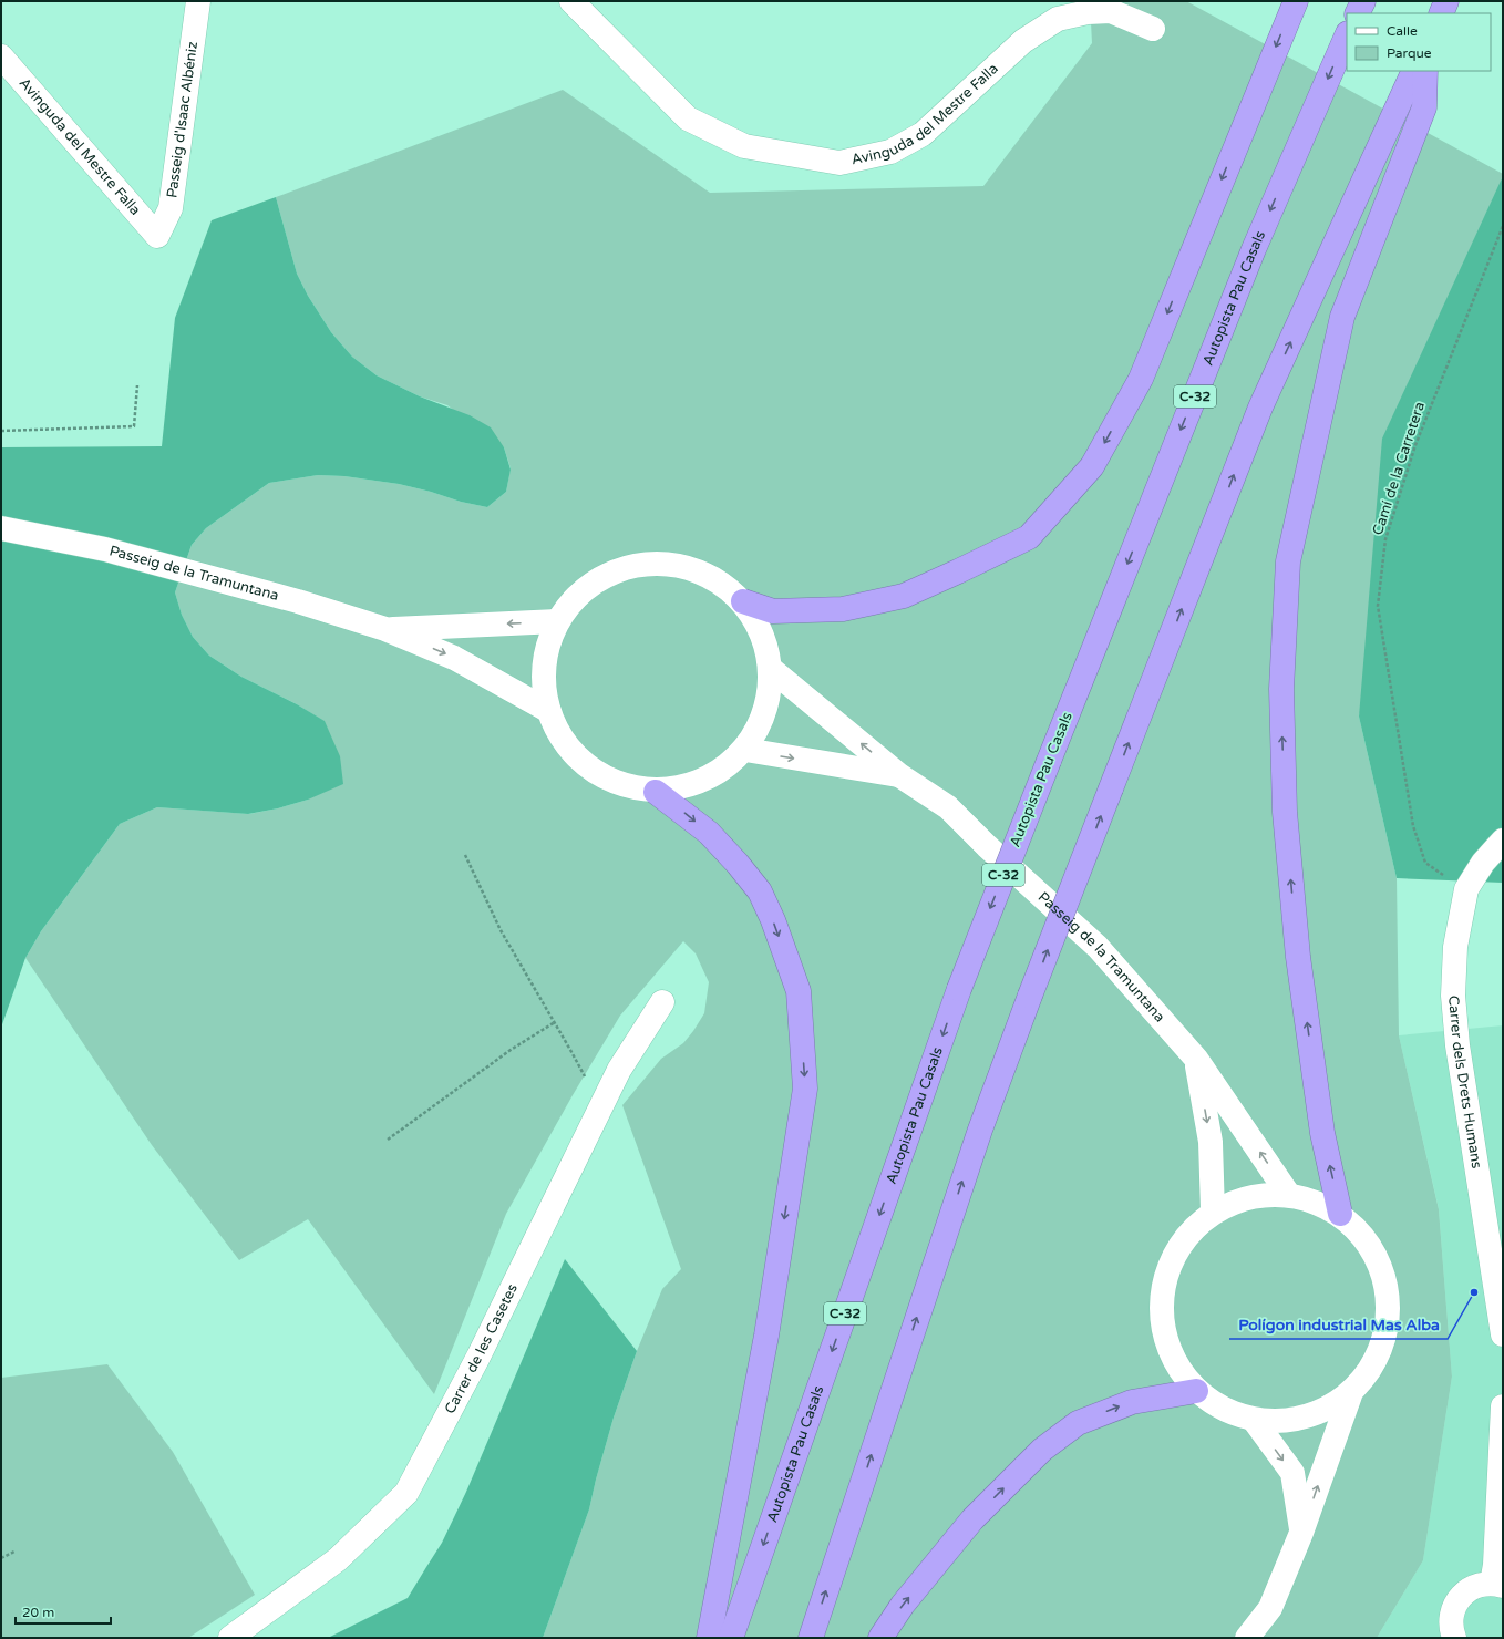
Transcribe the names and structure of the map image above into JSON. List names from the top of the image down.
{
  "streets": {
    "highway": ["Autopista Pau Casals", "C-32"],
    "street": [
      "Avinguda del Mestre Falla",
      "Passeig d'Isaac Albéniz",
      "Passeig de la Tramuntana",
      "Carrer dels Drets Humans",
      "Carrer de les Casetes"
    ],
    "path": ["Camí de la Carretera"]
  },
  "crossings": [
    ["Avinguda del Mestre Falla", "Passeig d'Isaac Albéniz"],
    ["Camí de la Carretera", "Carrer dels Drets Humans"]
  ],
  "places": ["Polígon industrial Mas Alba"],
  "legend": ["Calle", "Parque"],
  "scale_bar": "20 m"
}
